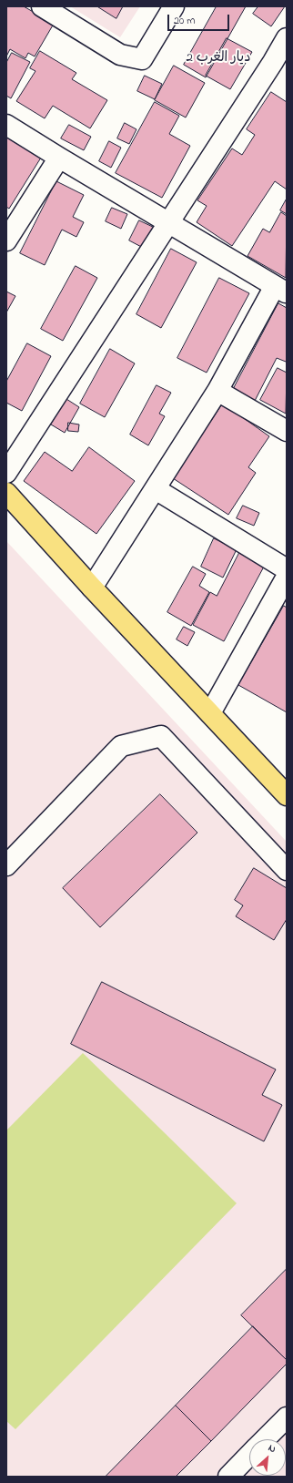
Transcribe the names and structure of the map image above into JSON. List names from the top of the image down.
{
  "districts": ["ديار الغرب 2"],
  "scale_bar": "20 m",
  "north": "top right"
}
